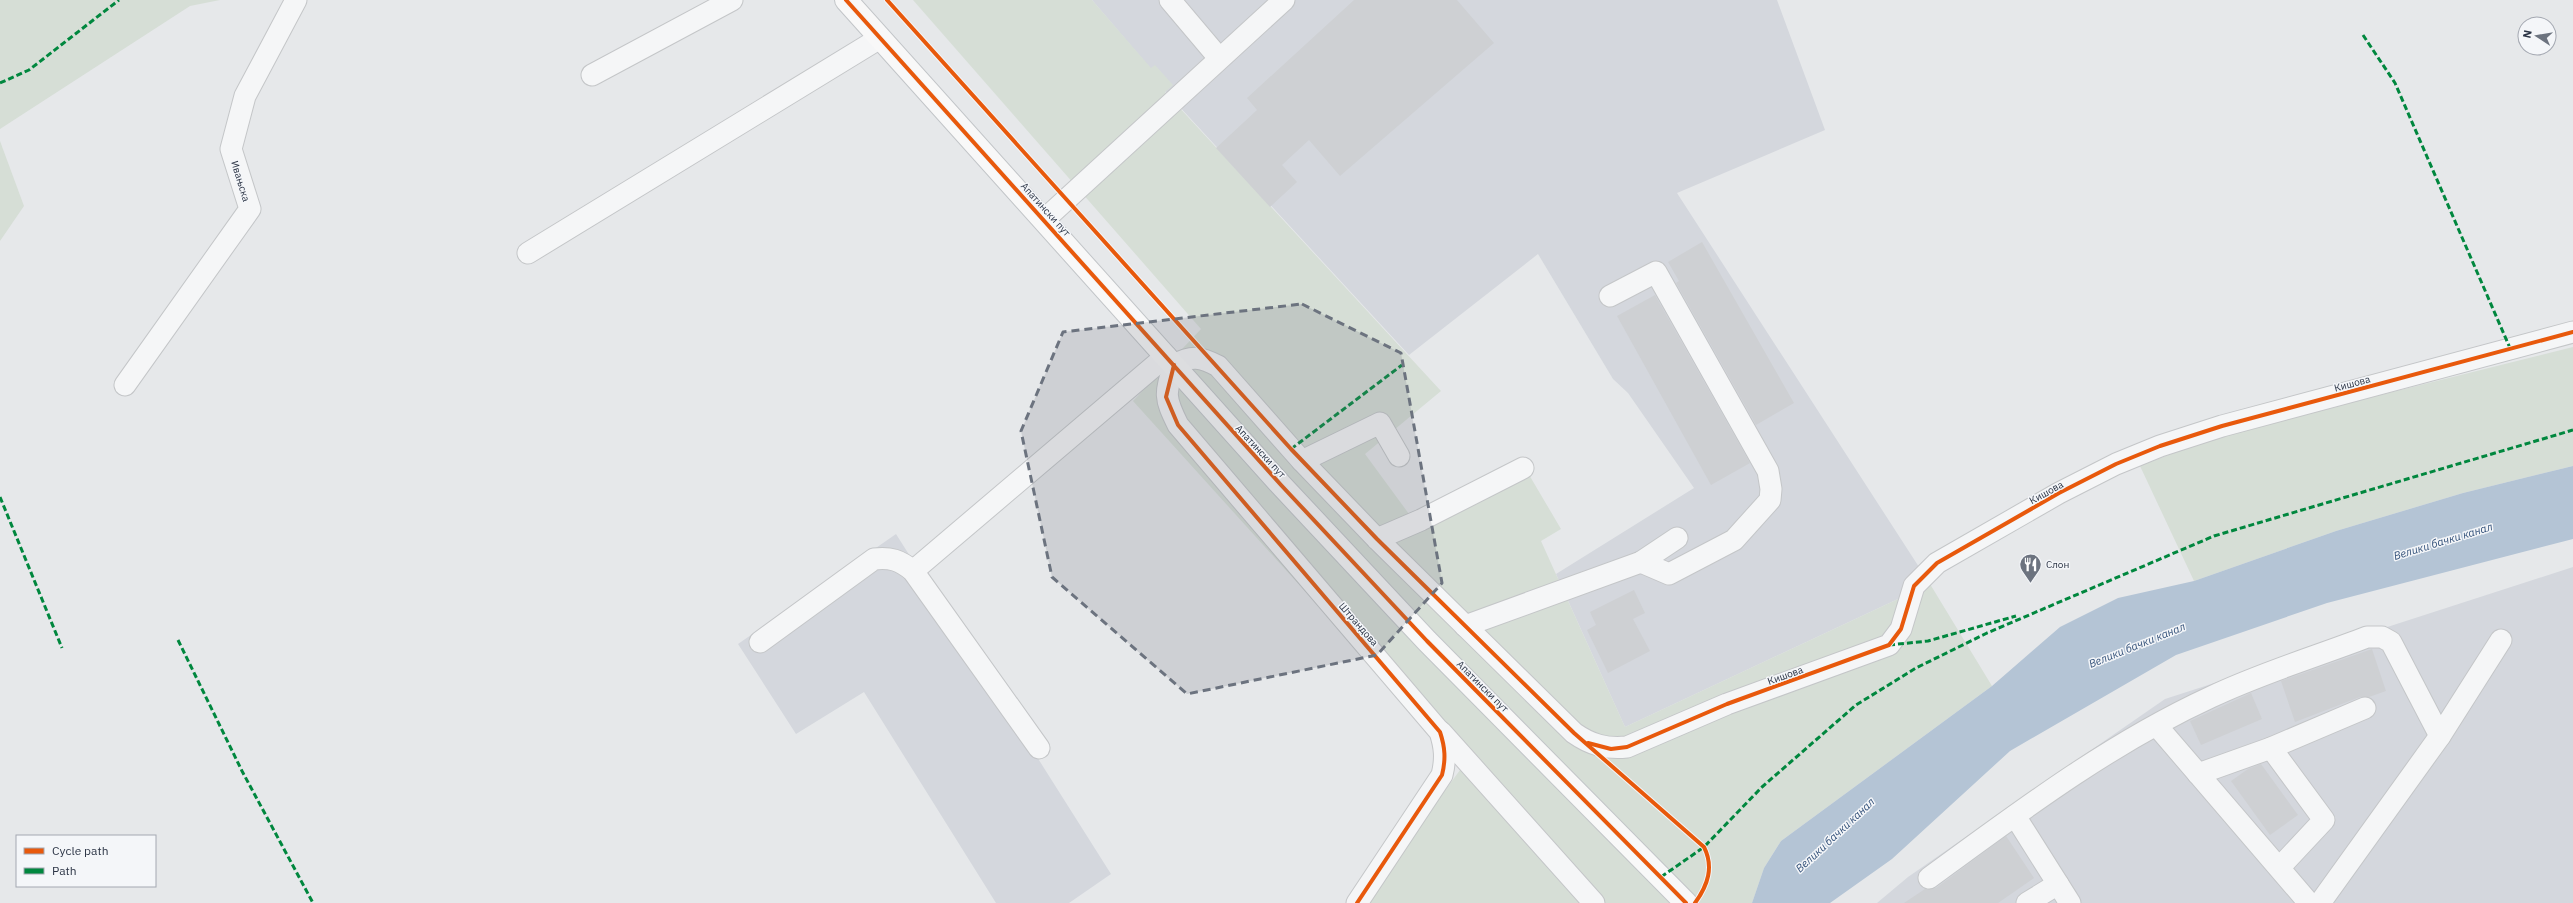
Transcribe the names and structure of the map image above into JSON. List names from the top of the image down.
{
  "streets": {
    "main road": ["Апатински пут"],
    "street": ["Ивањска", "Кишова", "Штрандова"]
  },
  "crossings": [
    ["Апатински пут", "Штрандова"]
  ],
  "water": ["Велики бачки канал"],
  "places": {
    "restaurant": ["Слон"]
  },
  "legend": ["Cycle path", "Path"],
  "north": "left"
}
